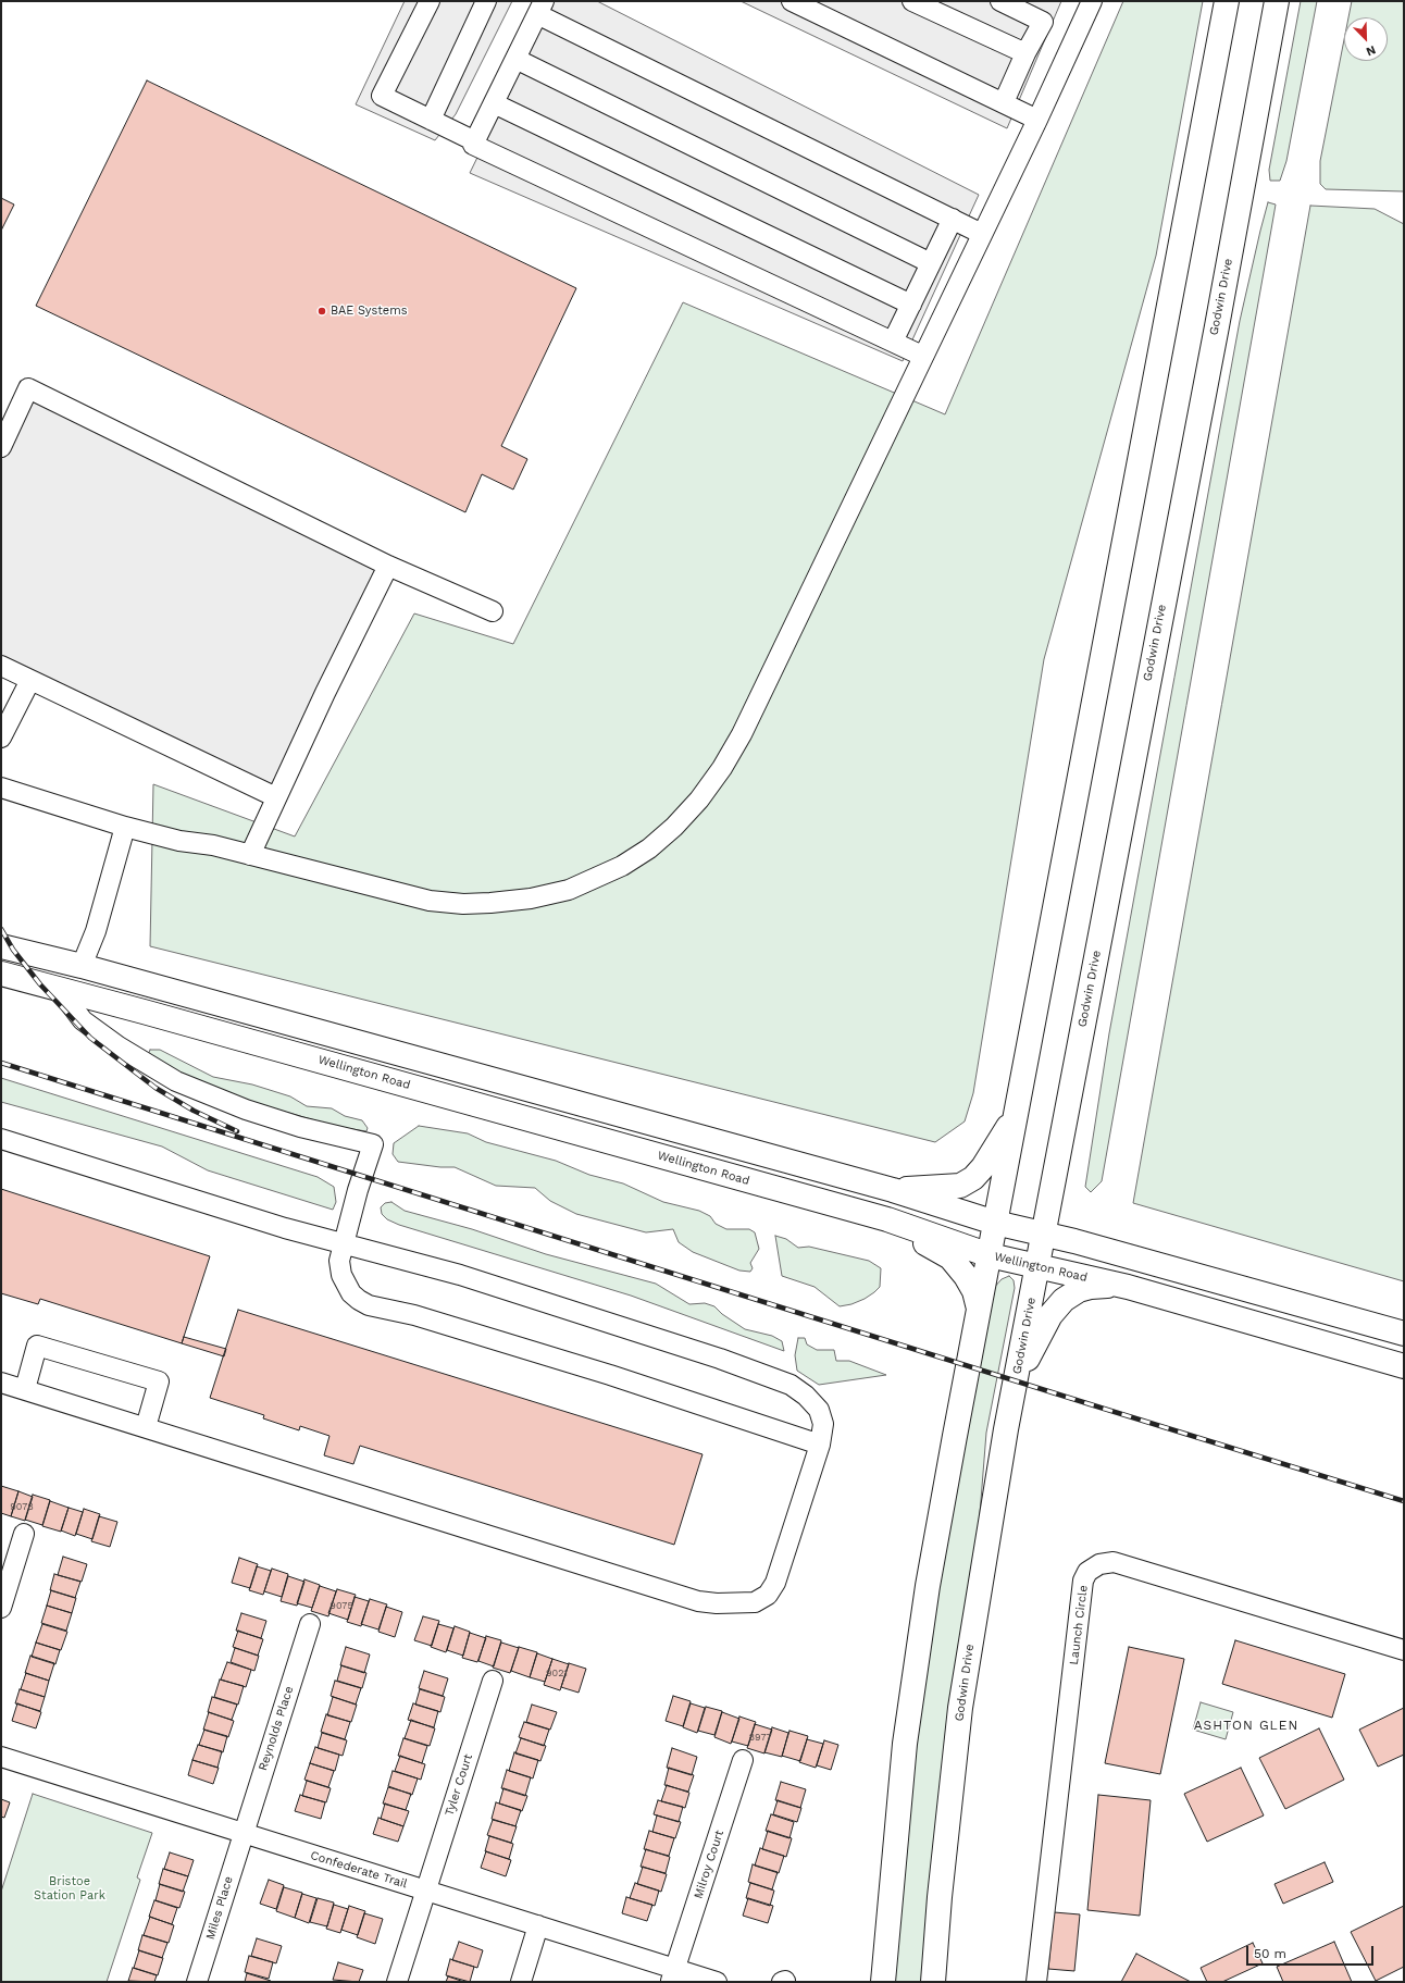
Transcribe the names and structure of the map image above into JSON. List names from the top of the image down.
{
  "streets": {
    "main road": ["Godwin Drive", "Wellington Road"],
    "street": [
      "Launch Circle",
      "Reynolds Place",
      "Tyler Court",
      "Milroy Court",
      "Confederate Trail",
      "Miles Place"
    ]
  },
  "crossings": [
    ["Godwin Drive", "Wellington Road"],
    ["Reynolds Place", "Confederate Trail"],
    ["Reynolds Place", "Miles Place"],
    ["Tyler Court", "Confederate Trail"],
    ["Milroy Court", "Confederate Trail"],
    ["Confederate Trail", "Miles Place"]
  ],
  "districts": ["ASHTON GLEN"],
  "parks": ["Bristoe Station Park"],
  "places": ["BAE Systems"],
  "house_numbers": [
    "9078",
    "9075",
    "9021",
    "8977"
  ],
  "scale_bar": "50 m",
  "north": "bottom right"
}
